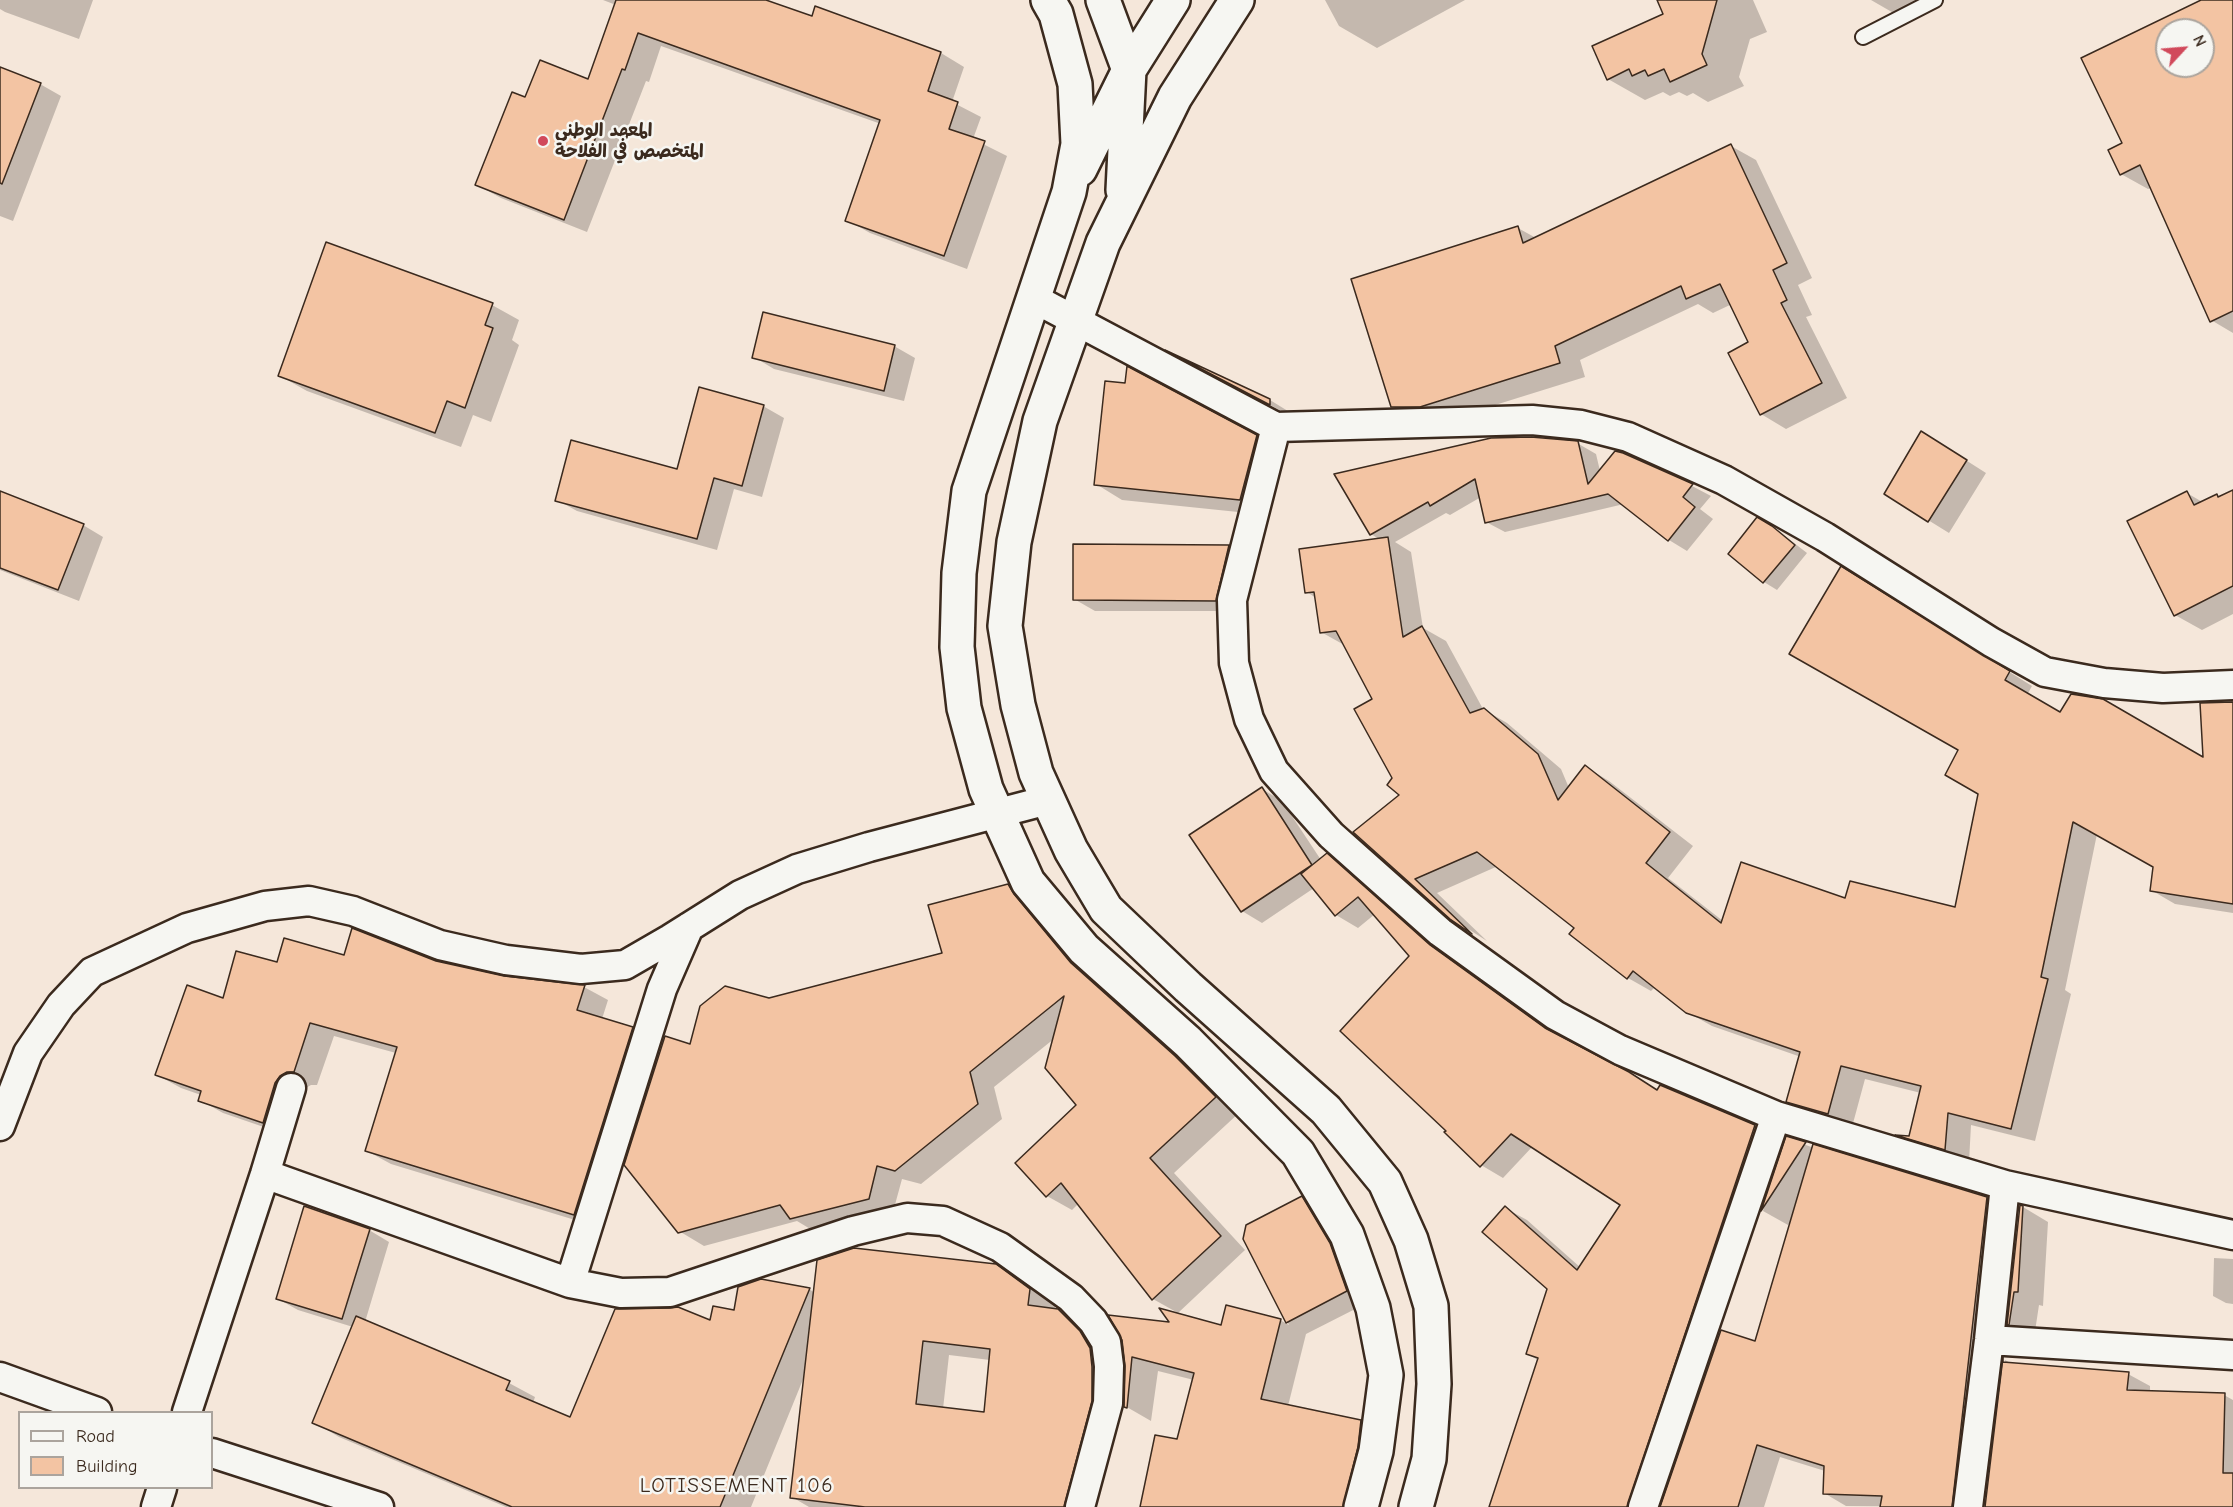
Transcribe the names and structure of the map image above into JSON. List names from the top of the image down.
{
  "districts": ["LOTISSEMENT 106"],
  "places": ["المعهد الوطني المتخصص في الفلاحة"],
  "legend": ["Road", "Building"],
  "north": "top right"
}
